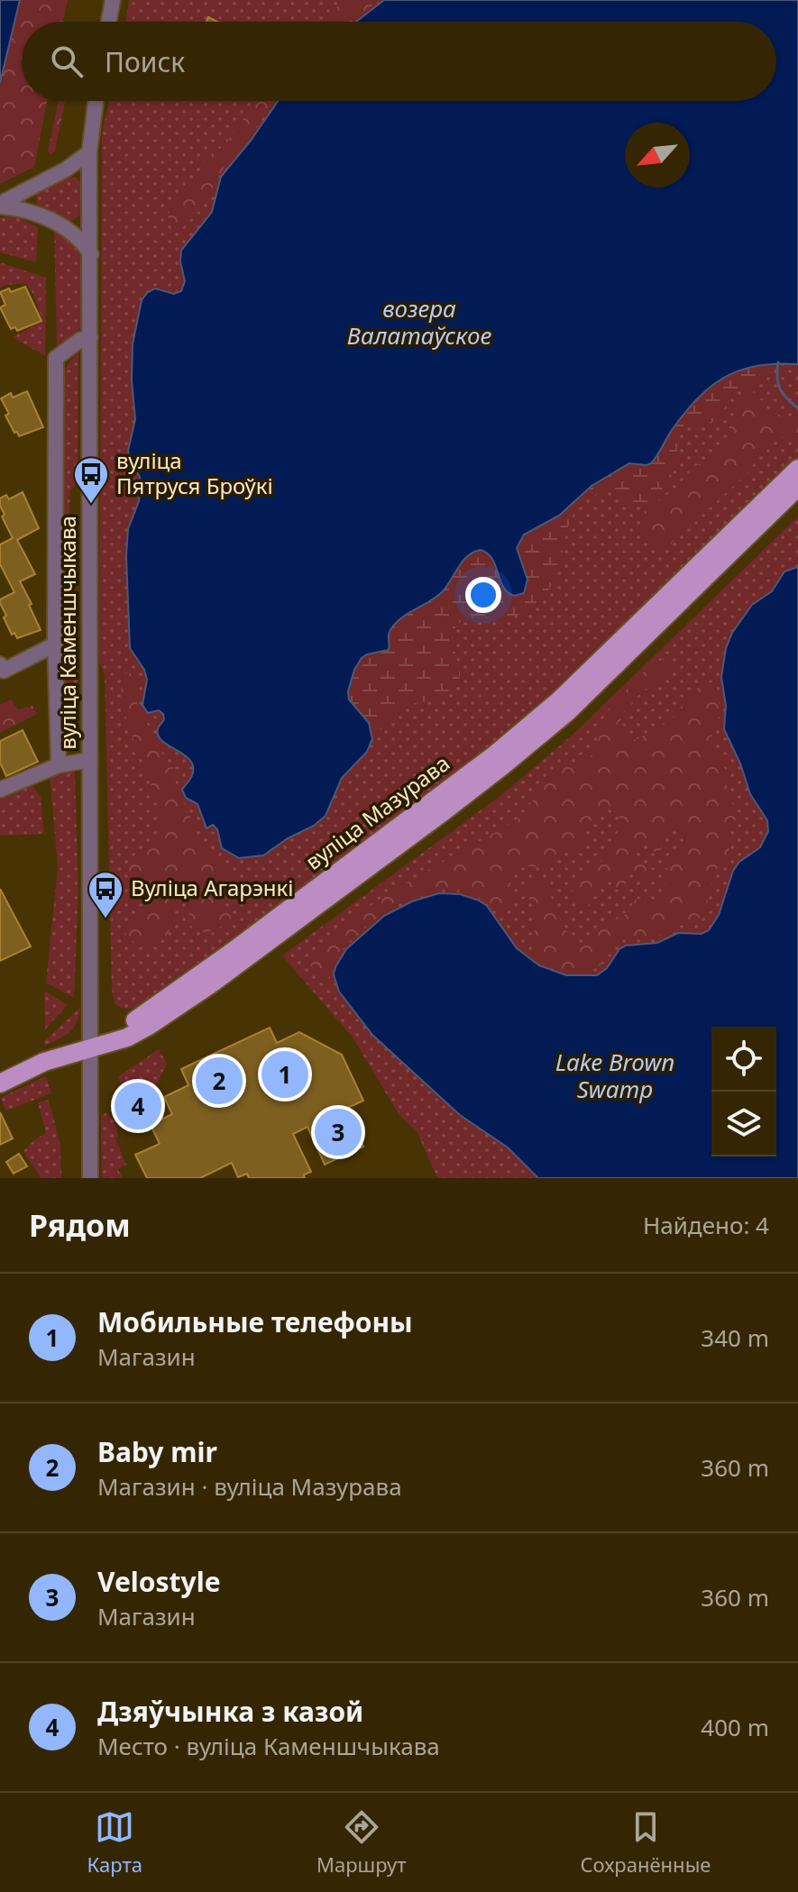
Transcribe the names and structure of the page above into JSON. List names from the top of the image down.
{
  "streets": {
    "main road": ["вуліца Мазурава"],
    "street": ["вуліца Каменшчыкава"]
  },
  "crossings": [
    ["вуліца Каменшчыкава", "вуліца Мазурава"]
  ],
  "water": ["возера Валатаўское", "Lake Brown Swamp"],
  "places": {
    "bus stop": ["вуліца Пятруся Броўкі", "Вуліца Агарэнкі"]
  },
  "north": "bottom left",
  "page": {
    "search": "Поиск",
    "pins": [
      "1",
      "2",
      "4",
      "3"
    ],
    "heading": ["Рядом", "Найдено: 4"],
    "list": [
      {
        "mark": "1",
        "name": "Мобильные телефоны",
        "note": "Магазин",
        "value": "340 m"
      },
      {
        "mark": "2",
        "name": "Baby mir",
        "note": "Магазин · вуліца Мазурава",
        "value": "360 m"
      },
      {
        "mark": "3",
        "name": "Velostyle",
        "note": "Магазин",
        "value": "360 m"
      },
      {
        "mark": "4",
        "name": "Дзяўчынка з казой",
        "note": "Место · вуліца Каменшчыкава",
        "value": "400 m"
      }
    ],
    "nav": ["Карта", "Маршрут", "Сохранённые"]
  }
}
